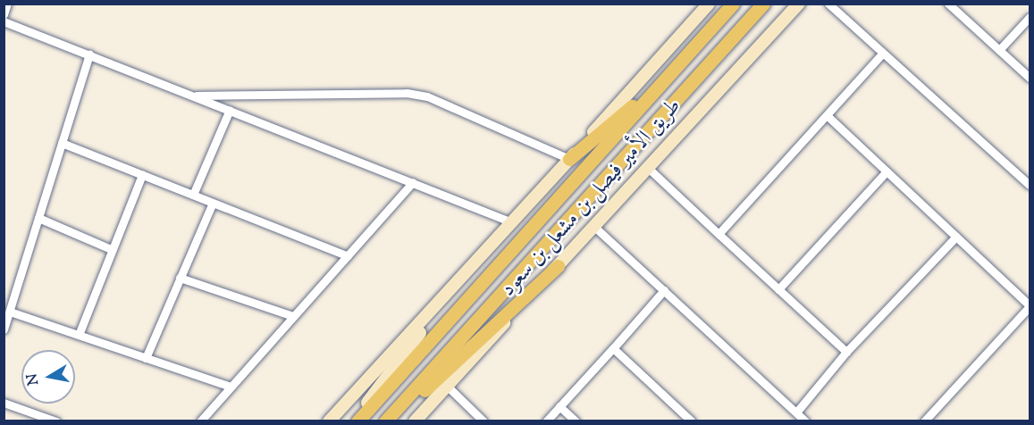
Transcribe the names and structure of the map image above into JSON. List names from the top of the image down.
{
  "streets": {
    "main road": ["طريق الأمير فيصل بن مشعل بن سعود"]
  },
  "north": "left"
}
